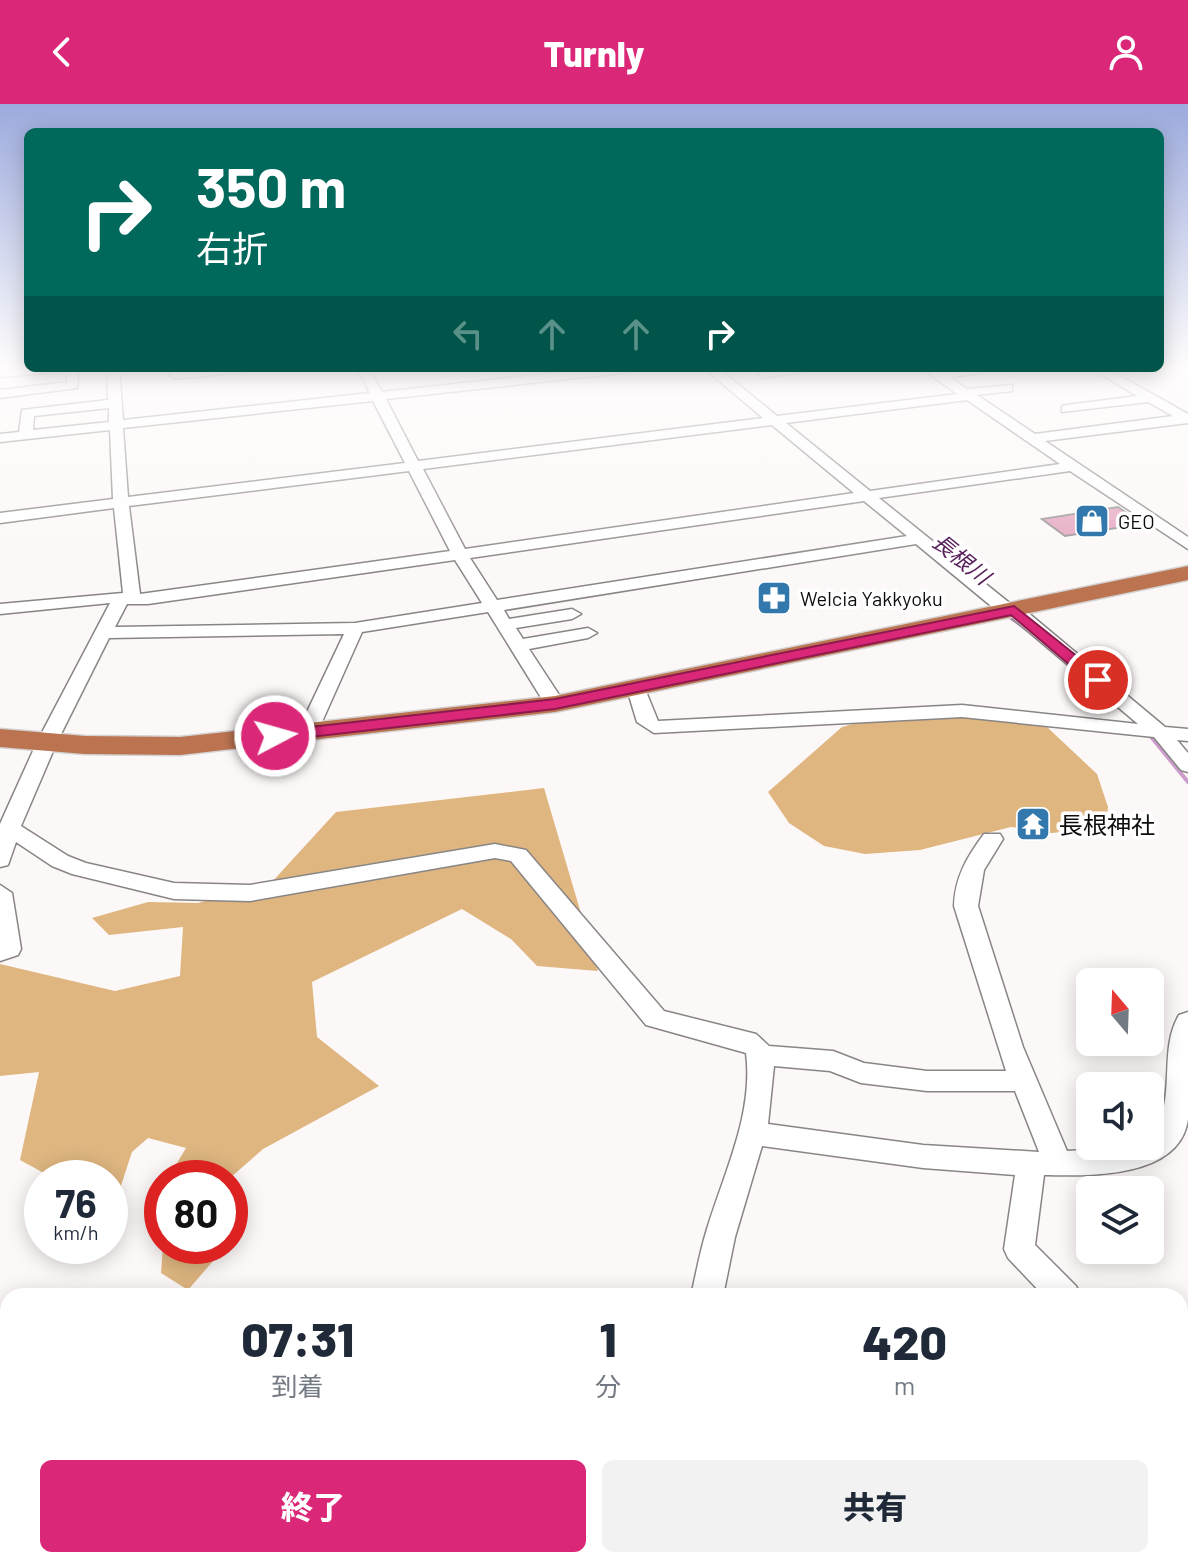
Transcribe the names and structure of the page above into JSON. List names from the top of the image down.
{
  "water": ["長根川"],
  "places": {
    "shop": ["GEO"],
    "pharmacy": ["Welcia Yakkyoku"],
    "temple": ["長根神社"]
  },
  "north": "top",
  "page": {
    "header": "Turnly",
    "turn": ["350 m", "右折"],
    "speed": "76 km/h",
    "limit": "80",
    "eta": [
      "07:31",
      "到着",
      "1",
      "分",
      "420",
      "m"
    ],
    "buttons": ["終了", "共有"]
  }
}
